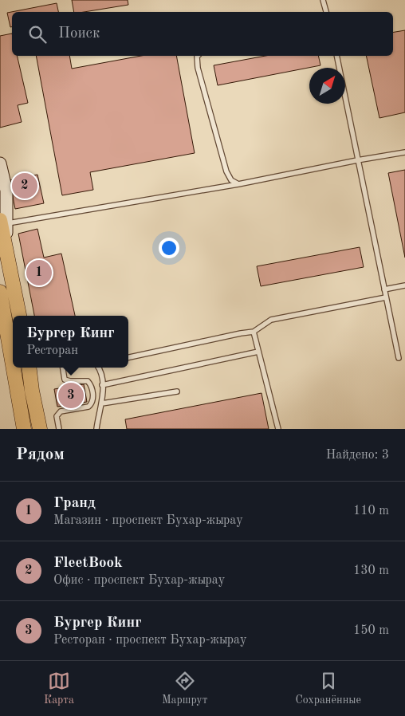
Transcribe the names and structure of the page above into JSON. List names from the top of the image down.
{
  "north": "top right",
  "page": {
    "search": "Поиск",
    "pins": ["2", "1", "3"],
    "popup": ["Бургер Кинг", "Ресторан"],
    "heading": ["Рядом", "Найдено: 3"],
    "list": [
      {
        "mark": "1",
        "name": "Гранд",
        "note": "Магазин · проспект Бухар-жырау",
        "value": "110 m"
      },
      {
        "mark": "2",
        "name": "FleetBook",
        "note": "Офис · проспект Бухар-жырау",
        "value": "130 m"
      },
      {
        "mark": "3",
        "name": "Бургер Кинг",
        "note": "Ресторан · проспект Бухар-жырау",
        "value": "150 m"
      }
    ],
    "nav": ["Карта", "Маршрут", "Сохранённые"]
  }
}
